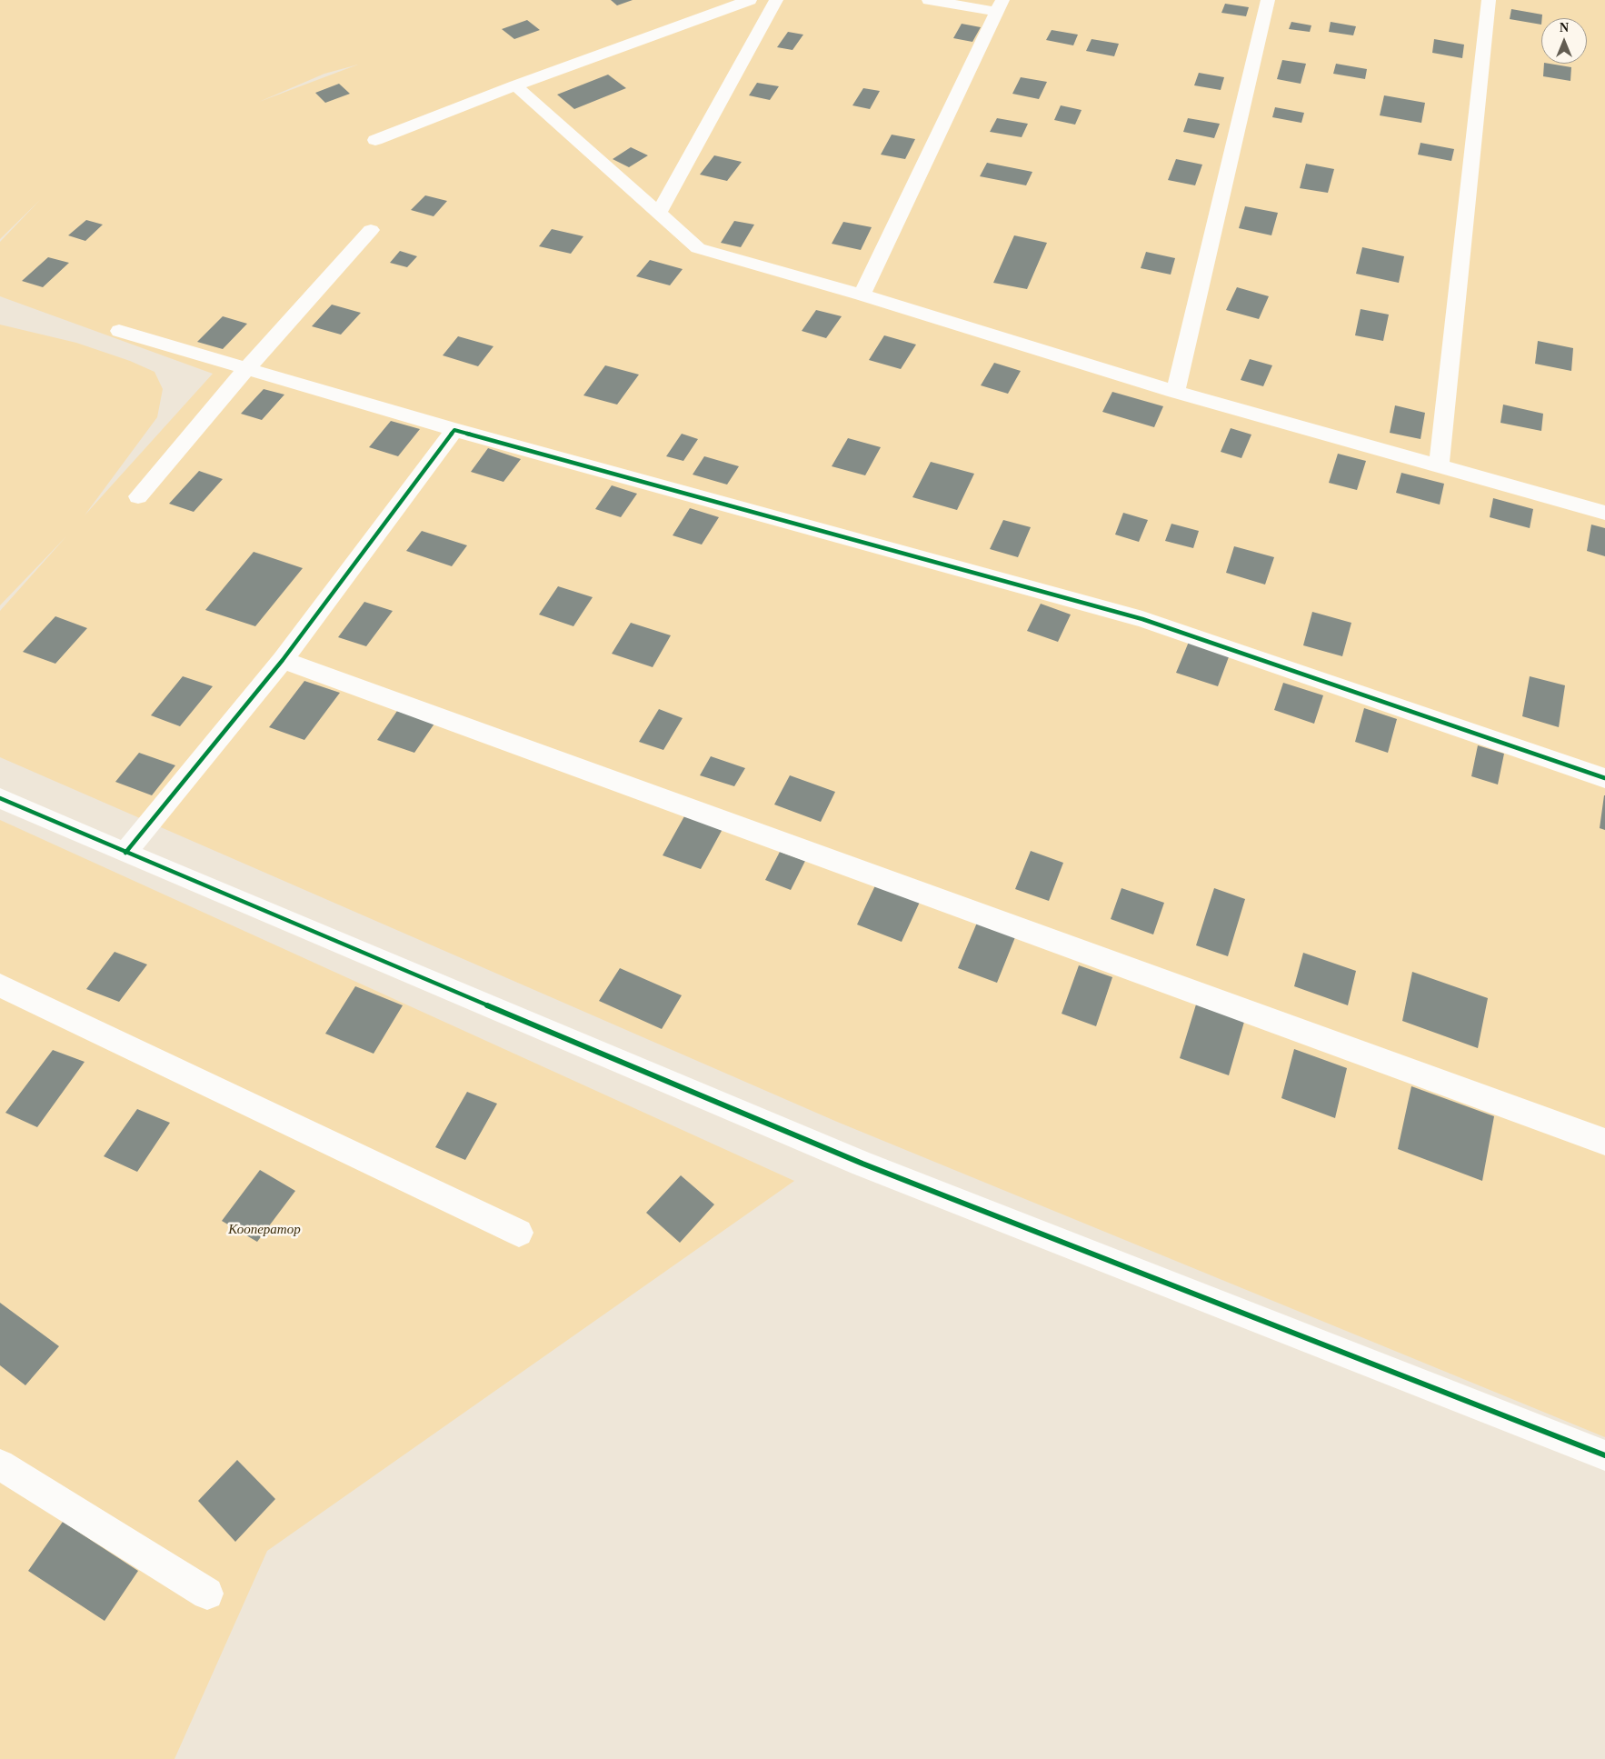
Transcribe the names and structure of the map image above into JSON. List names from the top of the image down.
{
  "parks": ["Кооператор"],
  "north": "top"
}
